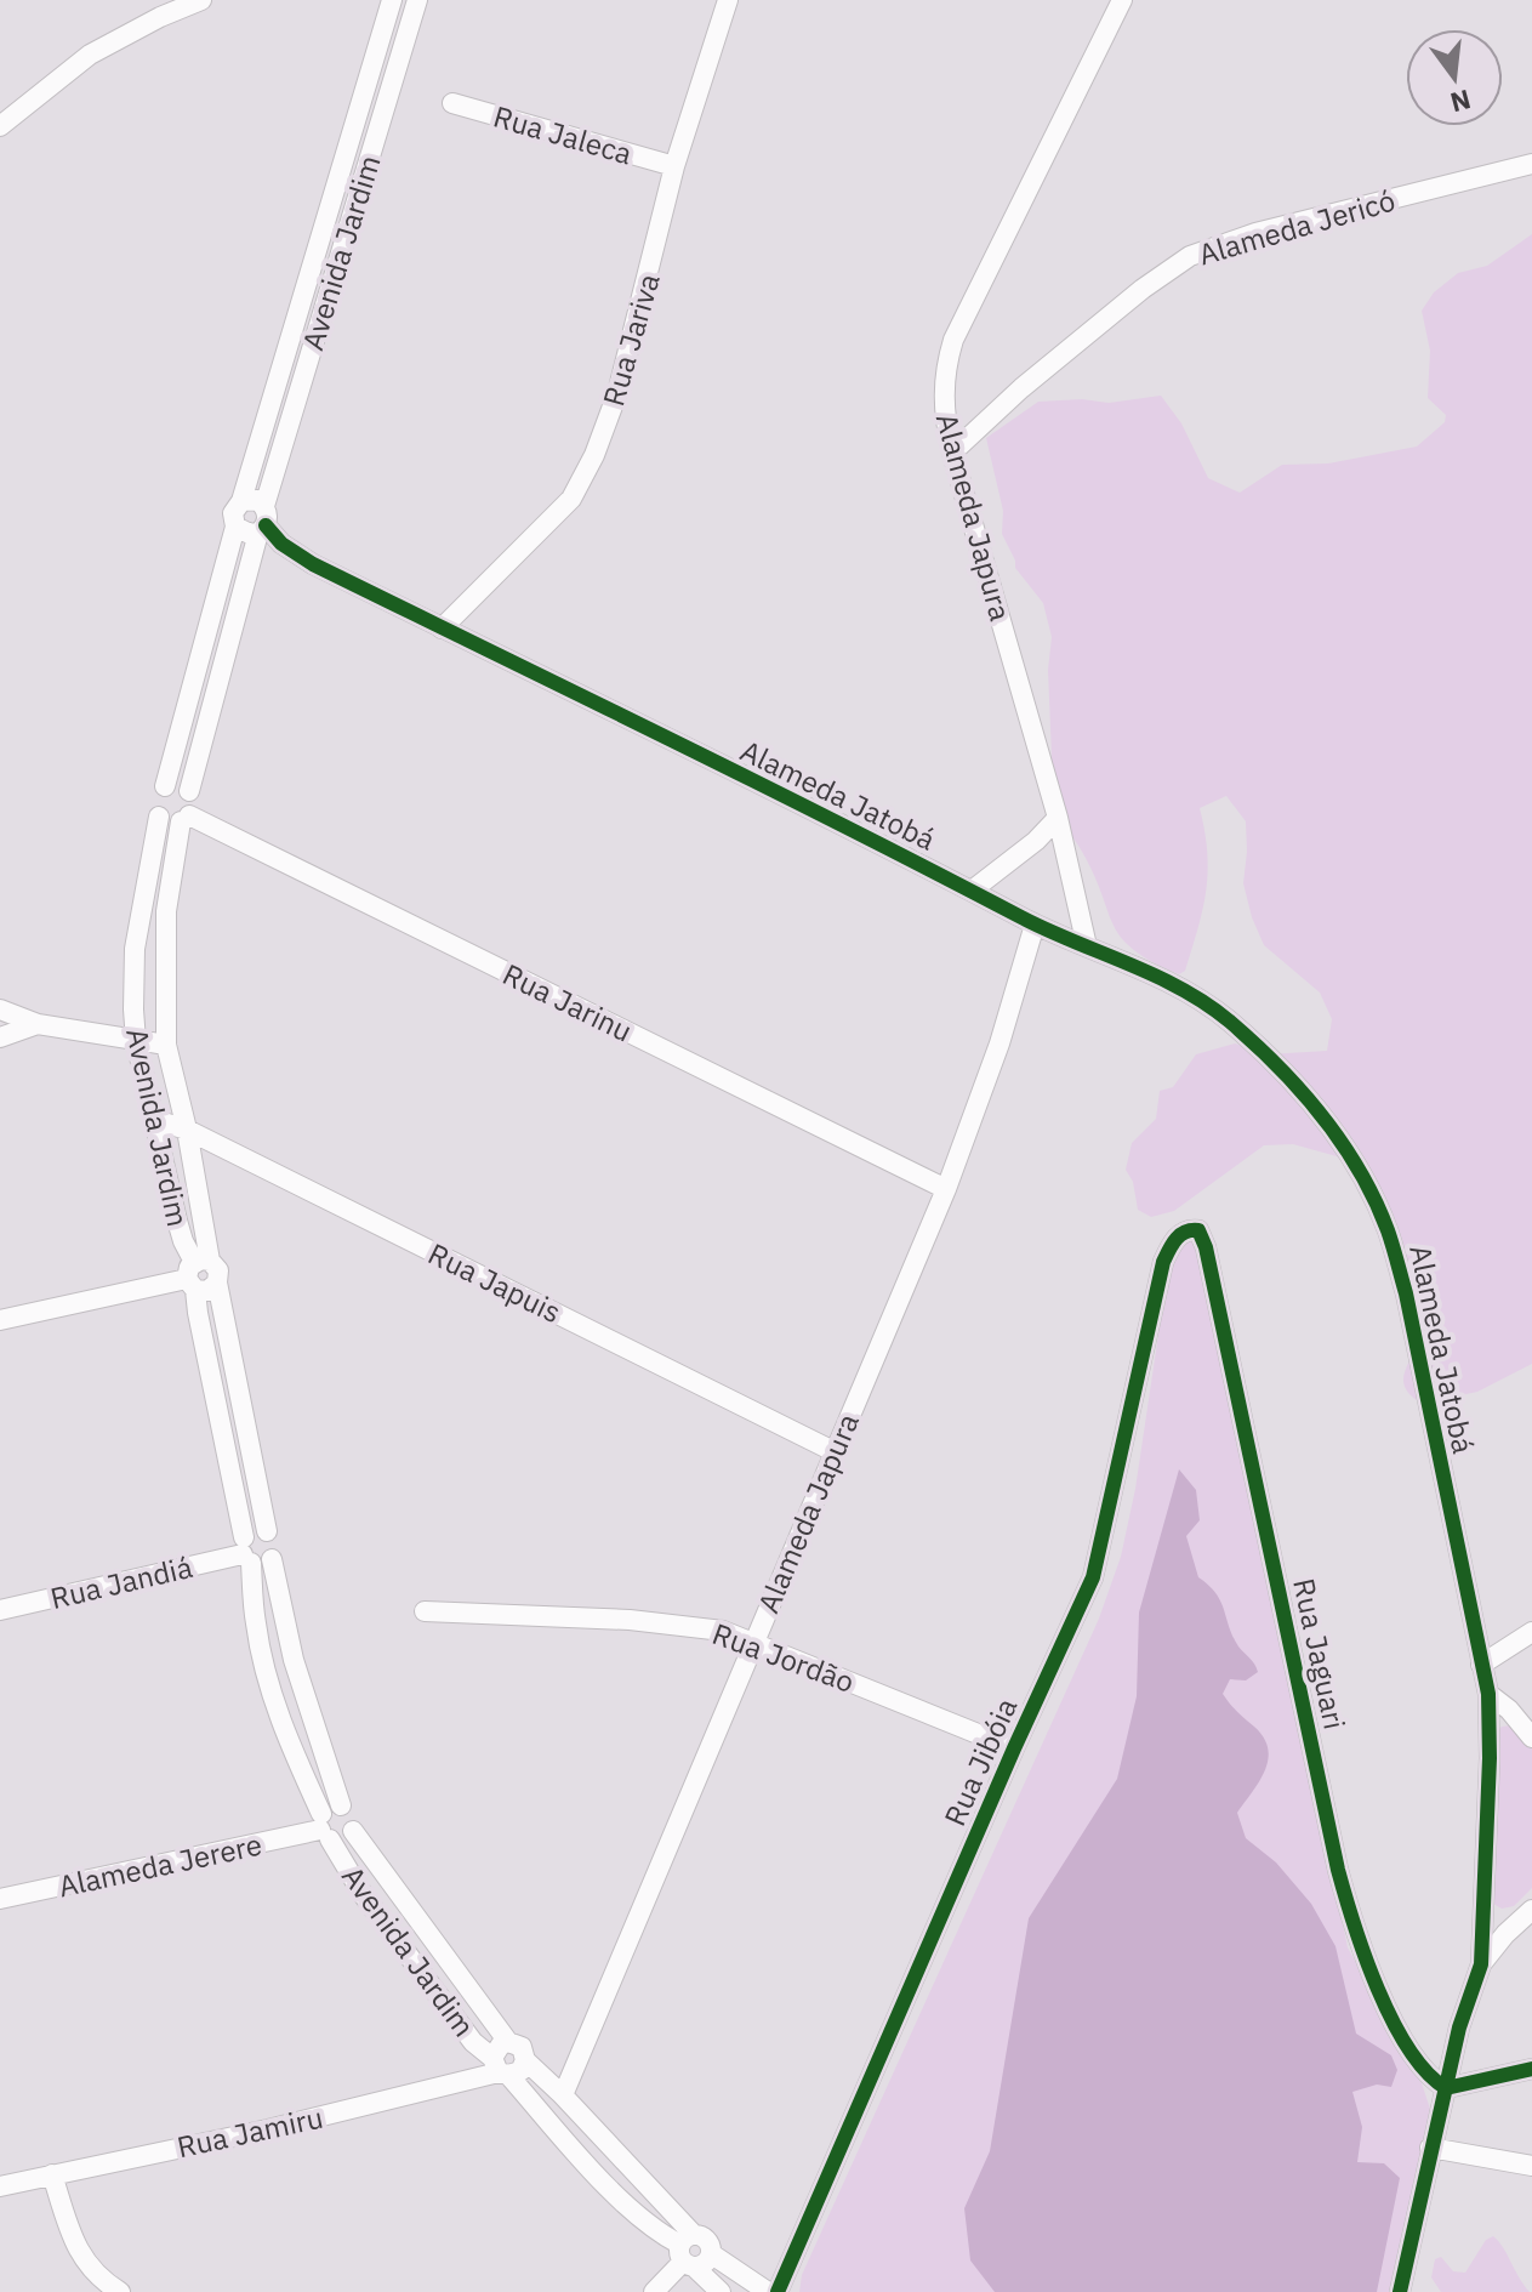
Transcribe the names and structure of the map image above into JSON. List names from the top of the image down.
{
  "streets": {
    "street": [
      "Rua Jaleca",
      "Alameda Jericó",
      "Avenida Jardim",
      "Rua Jariva",
      "Alameda Japura",
      "Alameda Jatobá",
      "Rua Jarinu",
      "Rua Japuis",
      "Rua Jandiá",
      "Rua Jaguari",
      "Rua Jordão",
      "Rua Jibóia",
      "Alameda Jerere",
      "Rua Jamiru"
    ]
  },
  "crossings": [
    ["Rua Jaleca", "Rua Jariva"],
    ["Alameda Jericó", "Alameda Japura"],
    ["Avenida Jardim", "Alameda Japura"],
    ["Avenida Jardim", "Alameda Jatobá"],
    ["Avenida Jardim", "Rua Jarinu"],
    ["Avenida Jardim", "Rua Japuis"],
    ["Avenida Jardim", "Rua Jandiá"],
    ["Avenida Jardim", "Alameda Jerere"],
    ["Avenida Jardim", "Rua Jamiru"],
    ["Rua Jariva", "Alameda Jatobá"],
    ["Alameda Japura", "Alameda Jatobá"],
    ["Alameda Japura", "Rua Jarinu"],
    ["Alameda Japura", "Rua Japuis"],
    ["Alameda Japura", "Rua Jordão"],
    ["Alameda Jatobá", "Rua Jaguari"],
    ["Rua Jaguari", "Rua Jibóia"],
    ["Rua Jordão", "Rua Jibóia"]
  ],
  "north": "bottom"
}
